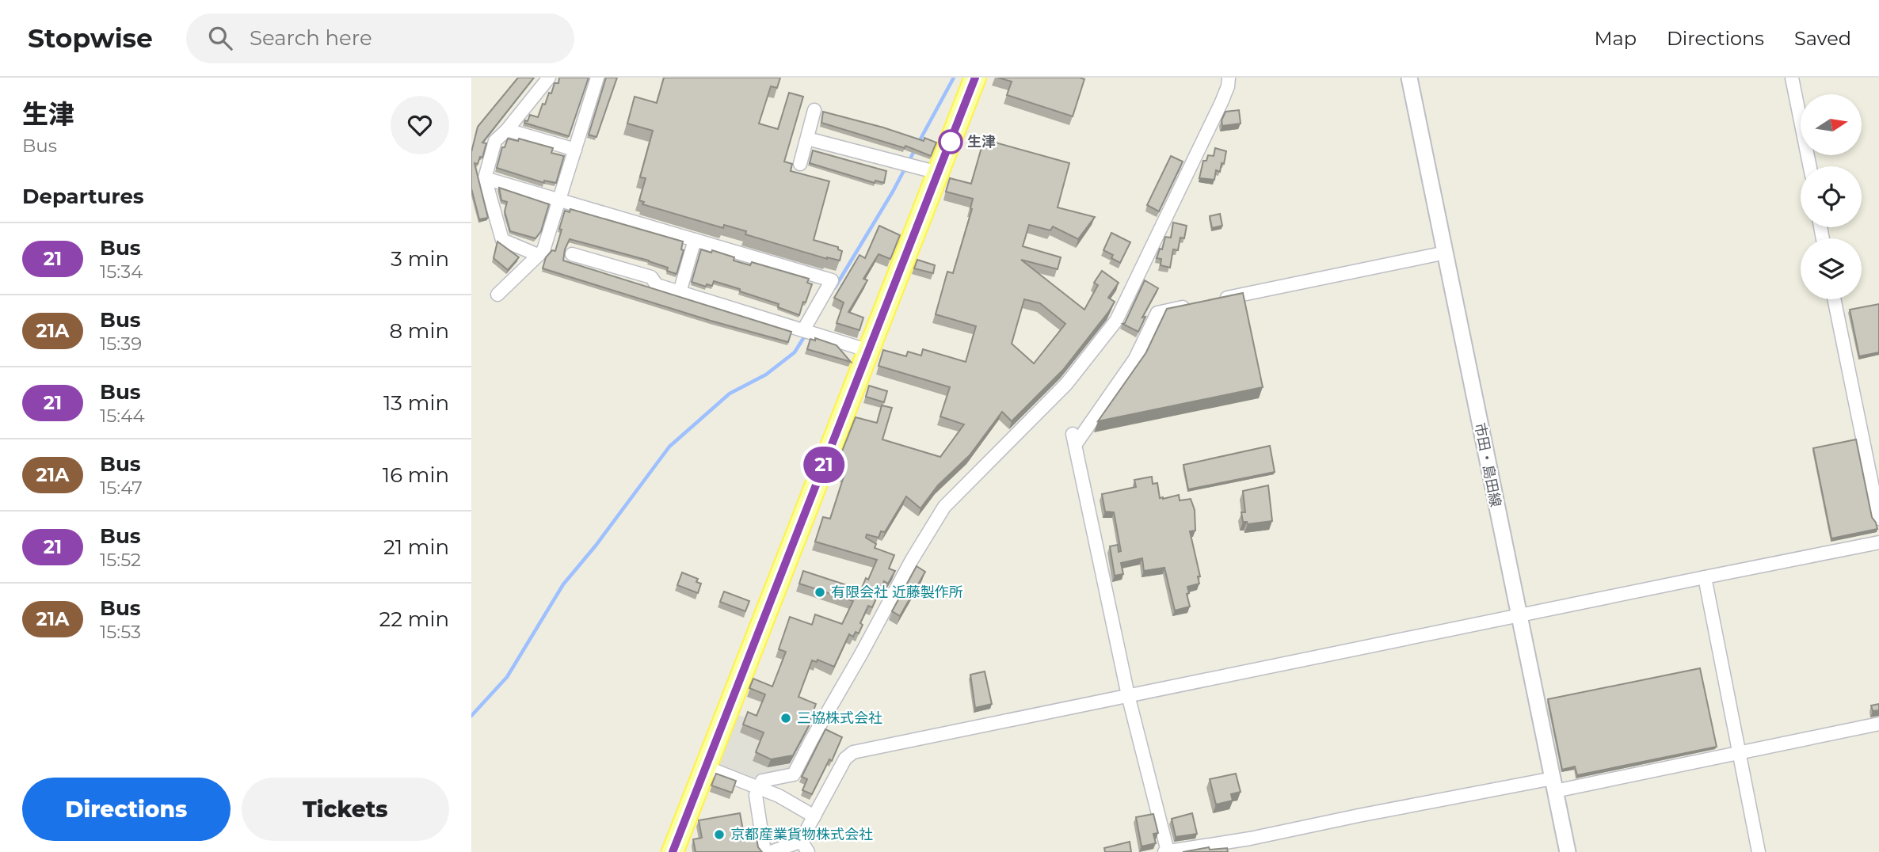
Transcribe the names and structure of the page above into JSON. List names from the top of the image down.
{
  "streets": {
    "street": ["市田・島田線"]
  },
  "places": [
    "生津",
    "有限会社 近藤製作所",
    "三協株式会社",
    "京都産業貨物株式会社"
  ],
  "lines": ["bus line 21"],
  "north": "right",
  "page": {
    "header": "Stopwise",
    "search": "Search here",
    "nav": ["Map", "Directions", "Saved"],
    "heading": [
      ["生津", "Bus"],
      "Departures"
    ],
    "on_map": "21",
    "list": [
      {
        "mark": "21",
        "name": "Bus",
        "note": "15:34",
        "value": "3 min"
      },
      {
        "mark": "21A",
        "name": "Bus",
        "note": "15:39",
        "value": "8 min"
      },
      {
        "mark": "21",
        "name": "Bus",
        "note": "15:44",
        "value": "13 min"
      },
      {
        "mark": "21A",
        "name": "Bus",
        "note": "15:47",
        "value": "16 min"
      },
      {
        "mark": "21",
        "name": "Bus",
        "note": "15:52",
        "value": "21 min"
      },
      {
        "mark": "21A",
        "name": "Bus",
        "note": "15:53",
        "value": "22 min"
      }
    ],
    "buttons": ["Directions", "Tickets"]
  }
}
